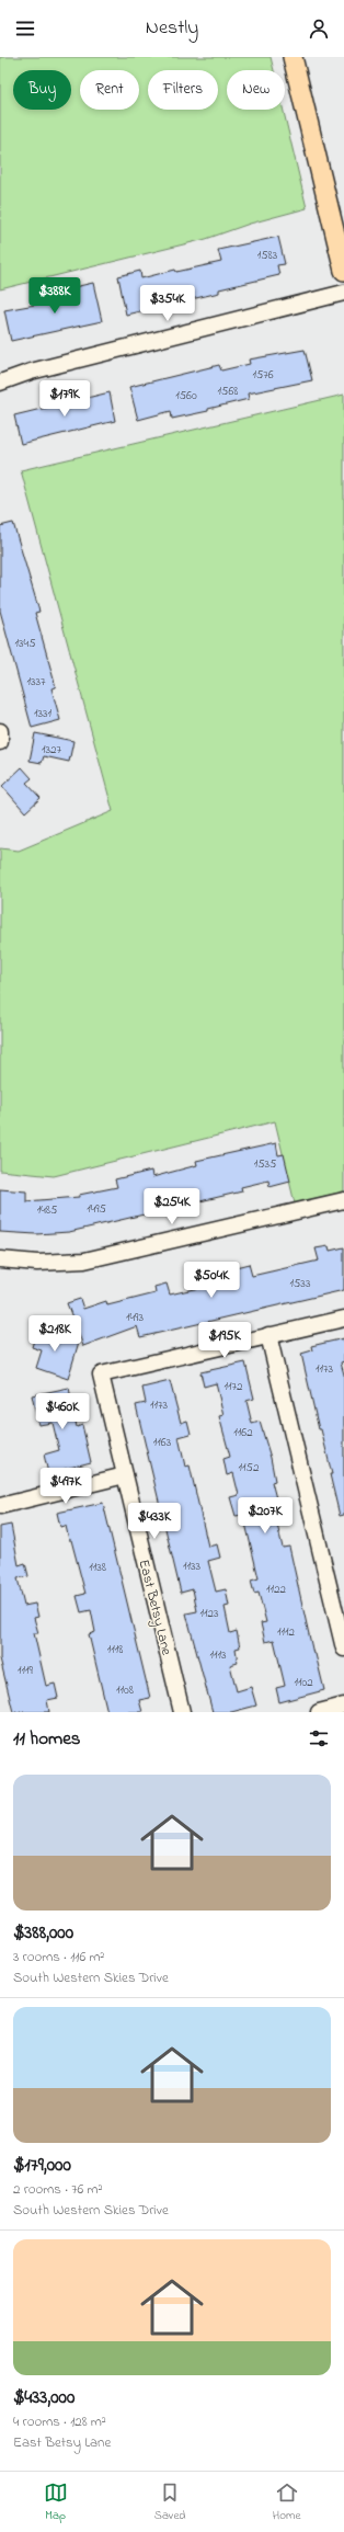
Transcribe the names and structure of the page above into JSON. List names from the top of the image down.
{
  "streets": {
    "street": ["East Betsy Lane"]
  },
  "house_numbers": [
    "1583",
    "1576",
    "1568",
    "1560",
    "1345",
    "1337",
    "1331",
    "1327",
    "1535",
    "1495",
    "1485",
    "1533",
    "1493",
    "1173",
    "1172",
    "1173",
    "1162",
    "1163",
    "1152",
    "1133",
    "1138",
    "1122",
    "1123",
    "1112",
    "1118",
    "1113",
    "1119",
    "1102",
    "1108"
  ],
  "page": {
    "header": "Nestly",
    "chip": [
      "Buy",
      "Rent",
      "Filters",
      "New"
    ],
    "price": [
      "$388K",
      "$354K",
      "$179K",
      "$254K",
      "$504K",
      "$218K",
      "$195K",
      "$460K",
      "$497K",
      "$207K",
      "$433K"
    ],
    "heading": "11 homes",
    "list": [
      {
        "name": "$388,000",
        "note": "3 rooms · 116 m² · South Western Skies Drive"
      },
      {
        "name": "$179,000",
        "note": "2 rooms · 76 m² · South Western Skies Drive"
      },
      {
        "name": "$433,000",
        "note": "4 rooms · 128 m² · East Betsy Lane"
      }
    ],
    "tabs": ["Map", "Saved", "Home"]
  }
}
